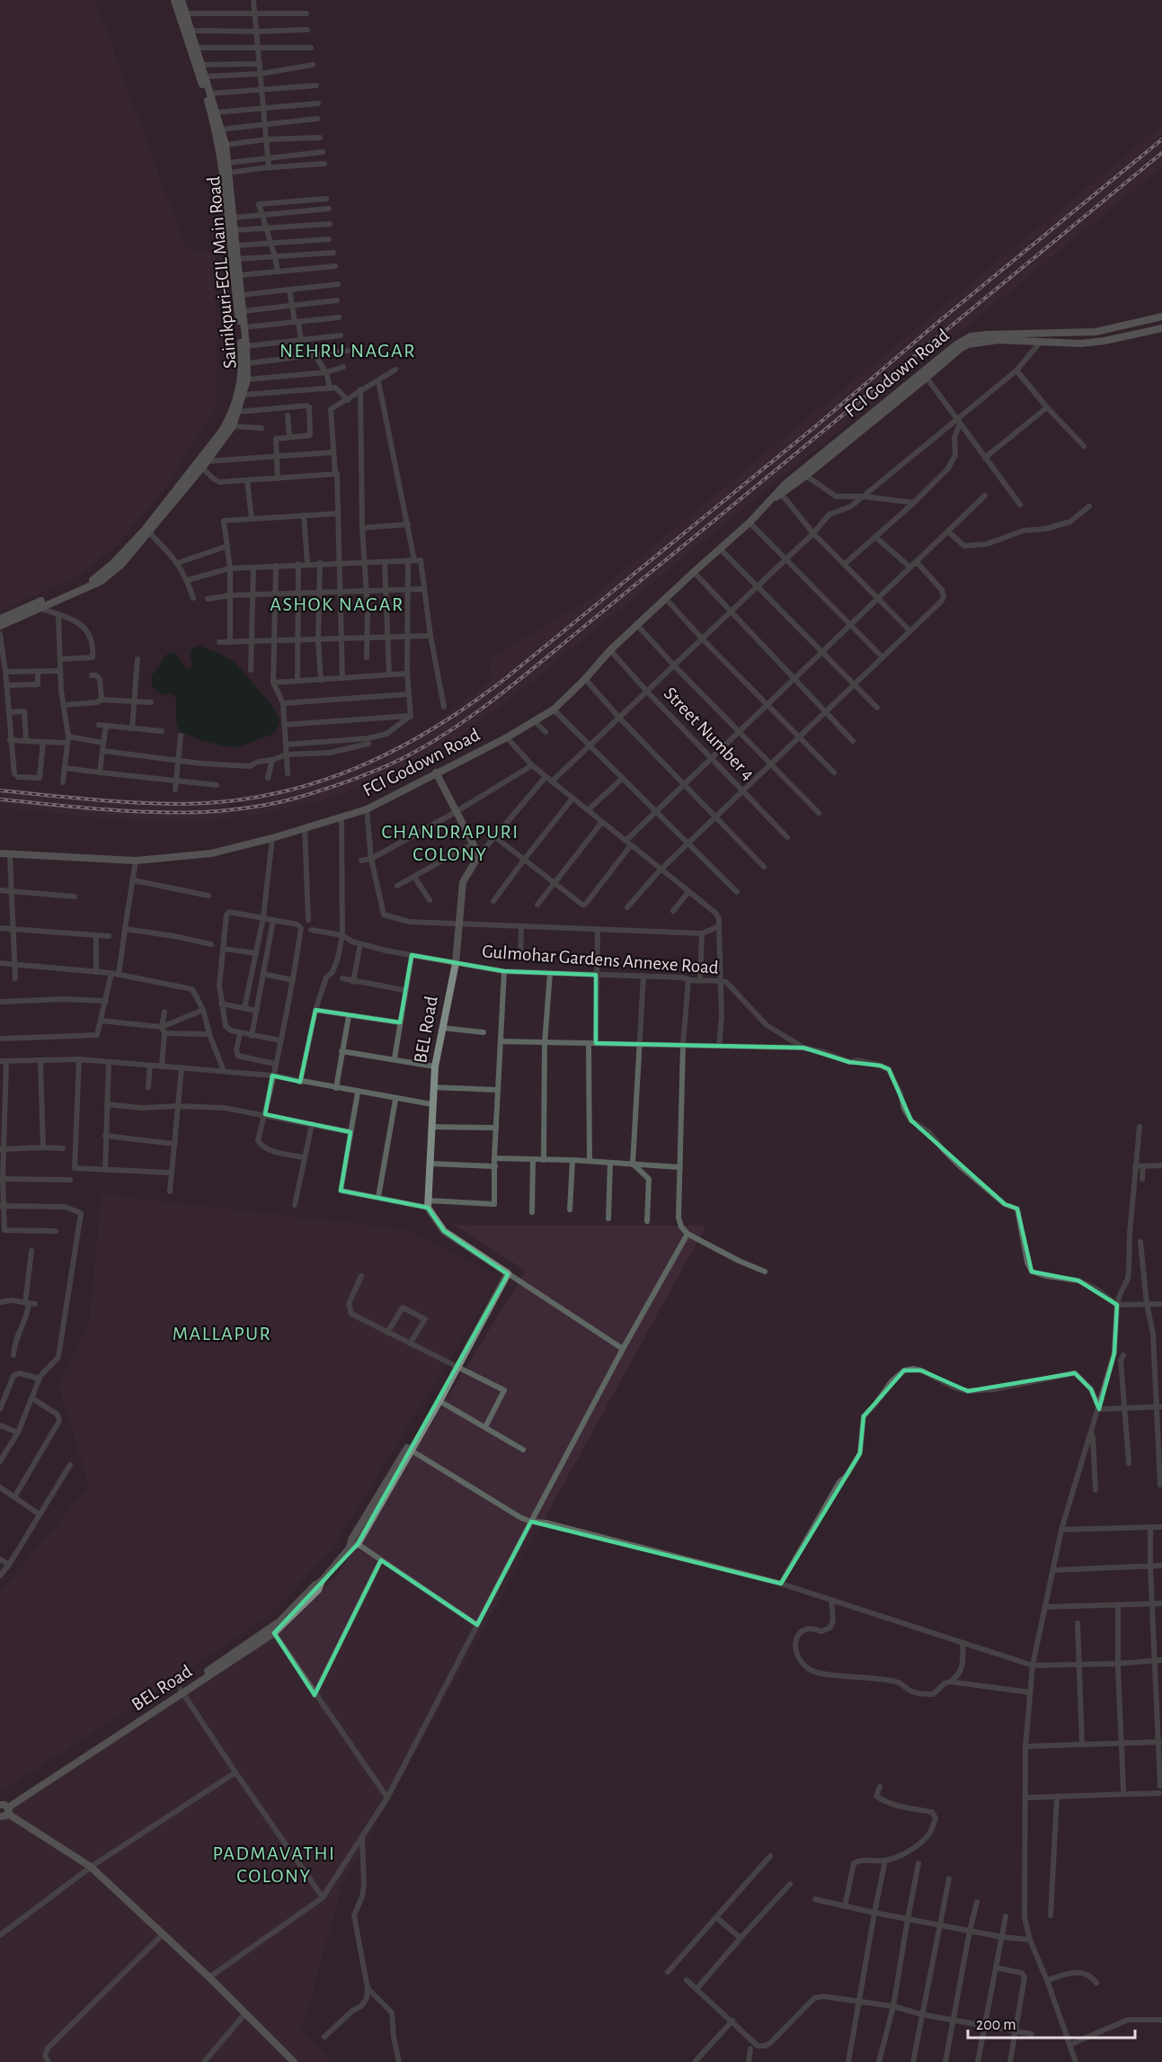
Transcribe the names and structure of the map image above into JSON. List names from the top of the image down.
{
  "streets": {
    "street": [
      "Sainikpuri-ECIL Main Road",
      "FCI Godown Road",
      "Street Number 4",
      "Gulmohar Gardens Annexe Road",
      "BEL Road"
    ]
  },
  "crossings": [
    ["FCI Godown Road", "Street Number 4"],
    ["Gulmohar Gardens Annexe Road", "BEL Road"]
  ],
  "districts": [
    "NEHRU NAGAR",
    "ASHOK NAGAR",
    "CHANDRAPURI COLONY",
    "MALLAPUR",
    "PADMAVATHI COLONY"
  ],
  "scale_bar": "200 m"
}
